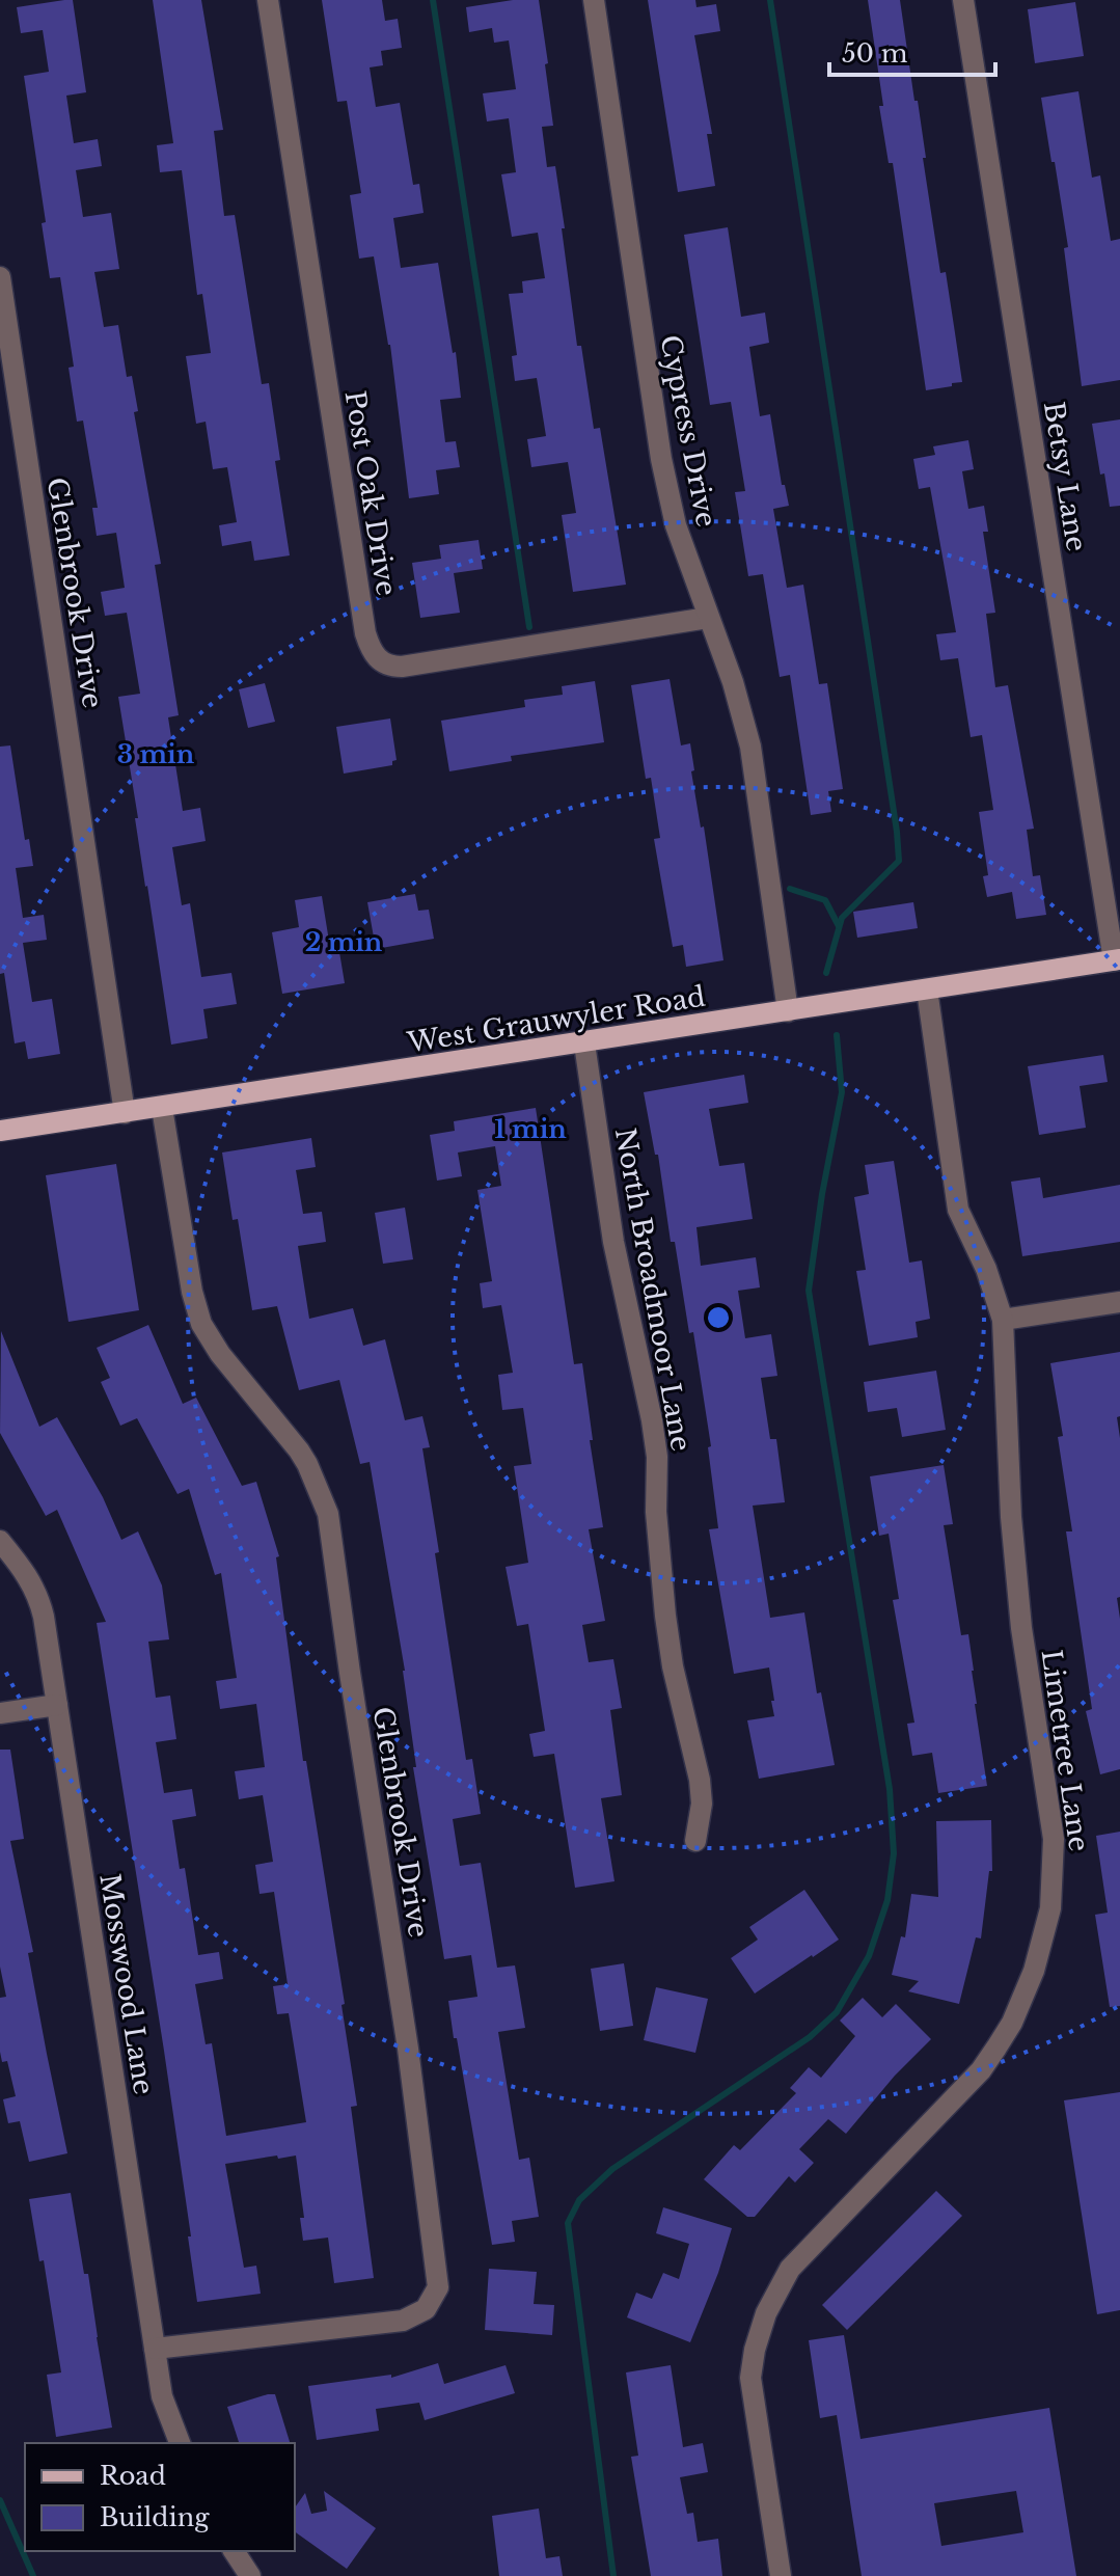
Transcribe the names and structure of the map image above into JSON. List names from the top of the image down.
{
  "streets": {
    "main road": ["West Grauwyler Road"],
    "street": [
      "Cypress Drive",
      "Betsy Lane",
      "Post Oak Drive",
      "Glenbrook Drive",
      "North Broadmoor Lane",
      "Limetree Lane",
      "Mosswood Lane"
    ]
  },
  "crossings": [
    ["Cypress Drive", "Post Oak Drive"],
    ["Cypress Drive", "West Grauwyler Road"],
    ["Betsy Lane", "West Grauwyler Road"],
    ["Glenbrook Drive", "West Grauwyler Road"],
    ["Glenbrook Drive", "Mosswood Lane"],
    ["West Grauwyler Road", "North Broadmoor Lane"],
    ["West Grauwyler Road", "Limetree Lane"]
  ],
  "legend": ["Road", "Building"],
  "scale_bar": "50 m",
  "rings": ["3 min", "2 min", "1 min"]
}
